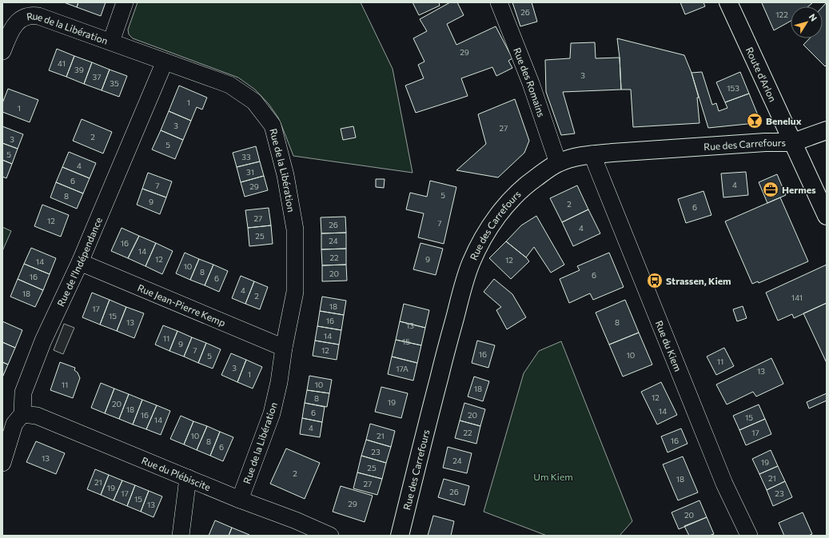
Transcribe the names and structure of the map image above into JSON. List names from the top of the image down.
{
  "streets": {
    "main road": ["Route d'Arlon", "Rue des Carrefours"],
    "street": [
      "Rue de la Libération",
      "Rue des Romains",
      "Rue de l'Indépendance",
      "Rue Jean-Pierre Kemp",
      "Rue du Kiem",
      "Rue du Plébiscite"
    ]
  },
  "crossings": [
    ["Rue de la Libération", "Rue de l'Indépendance"],
    ["Rue de la Libération", "Rue Jean-Pierre Kemp"],
    ["Rue de la Libération", "Rue du Plébiscite"],
    ["Route d'Arlon", "Rue des Carrefours"],
    ["Rue des Romains", "Rue des Carrefours"],
    ["Rue des Carrefours", "Rue du Kiem"],
    ["Rue de l'Indépendance", "Rue Jean-Pierre Kemp"],
    ["Rue de l'Indépendance", "Rue du Plébiscite"]
  ],
  "parks": ["Um Kiem"],
  "places": {
    "bar": ["Benelux"],
    "office": ["Hermes"],
    "bus stop": ["Strassen, Kiem"]
  },
  "house_numbers": [
    "26",
    "122",
    "29",
    "41",
    "39",
    "3",
    "37",
    "35",
    "153",
    "1",
    "1",
    "3",
    "27",
    "2",
    "3",
    "5",
    "5",
    "33",
    "4",
    "31",
    "6",
    "4",
    "7",
    "29",
    "5",
    "8",
    "9",
    "2",
    "6",
    "27",
    "12",
    "7",
    "26",
    "4",
    "25",
    "24",
    "16",
    "14",
    "22",
    "12",
    "9",
    "12",
    "14",
    "10",
    "8",
    "20",
    "6",
    "16",
    "6",
    "4",
    "18",
    "2",
    "141",
    "18",
    "17",
    "15",
    "16",
    "13",
    "8",
    "13",
    "14",
    "11",
    "15",
    "9",
    "7",
    "12",
    "16",
    "10",
    "5",
    "11",
    "3",
    "17A",
    "13",
    "1",
    "11",
    "10",
    "18",
    "12",
    "8",
    "19",
    "20",
    "18",
    "14",
    "6",
    "16",
    "20",
    "15",
    "14",
    "4",
    "22",
    "17",
    "10",
    "21",
    "16",
    "8",
    "6",
    "23",
    "13",
    "24",
    "19",
    "25",
    "2",
    "21",
    "18",
    "21",
    "27",
    "19",
    "26",
    "17",
    "23",
    "15",
    "29",
    "13",
    "20"
  ],
  "north": "top right"
}
